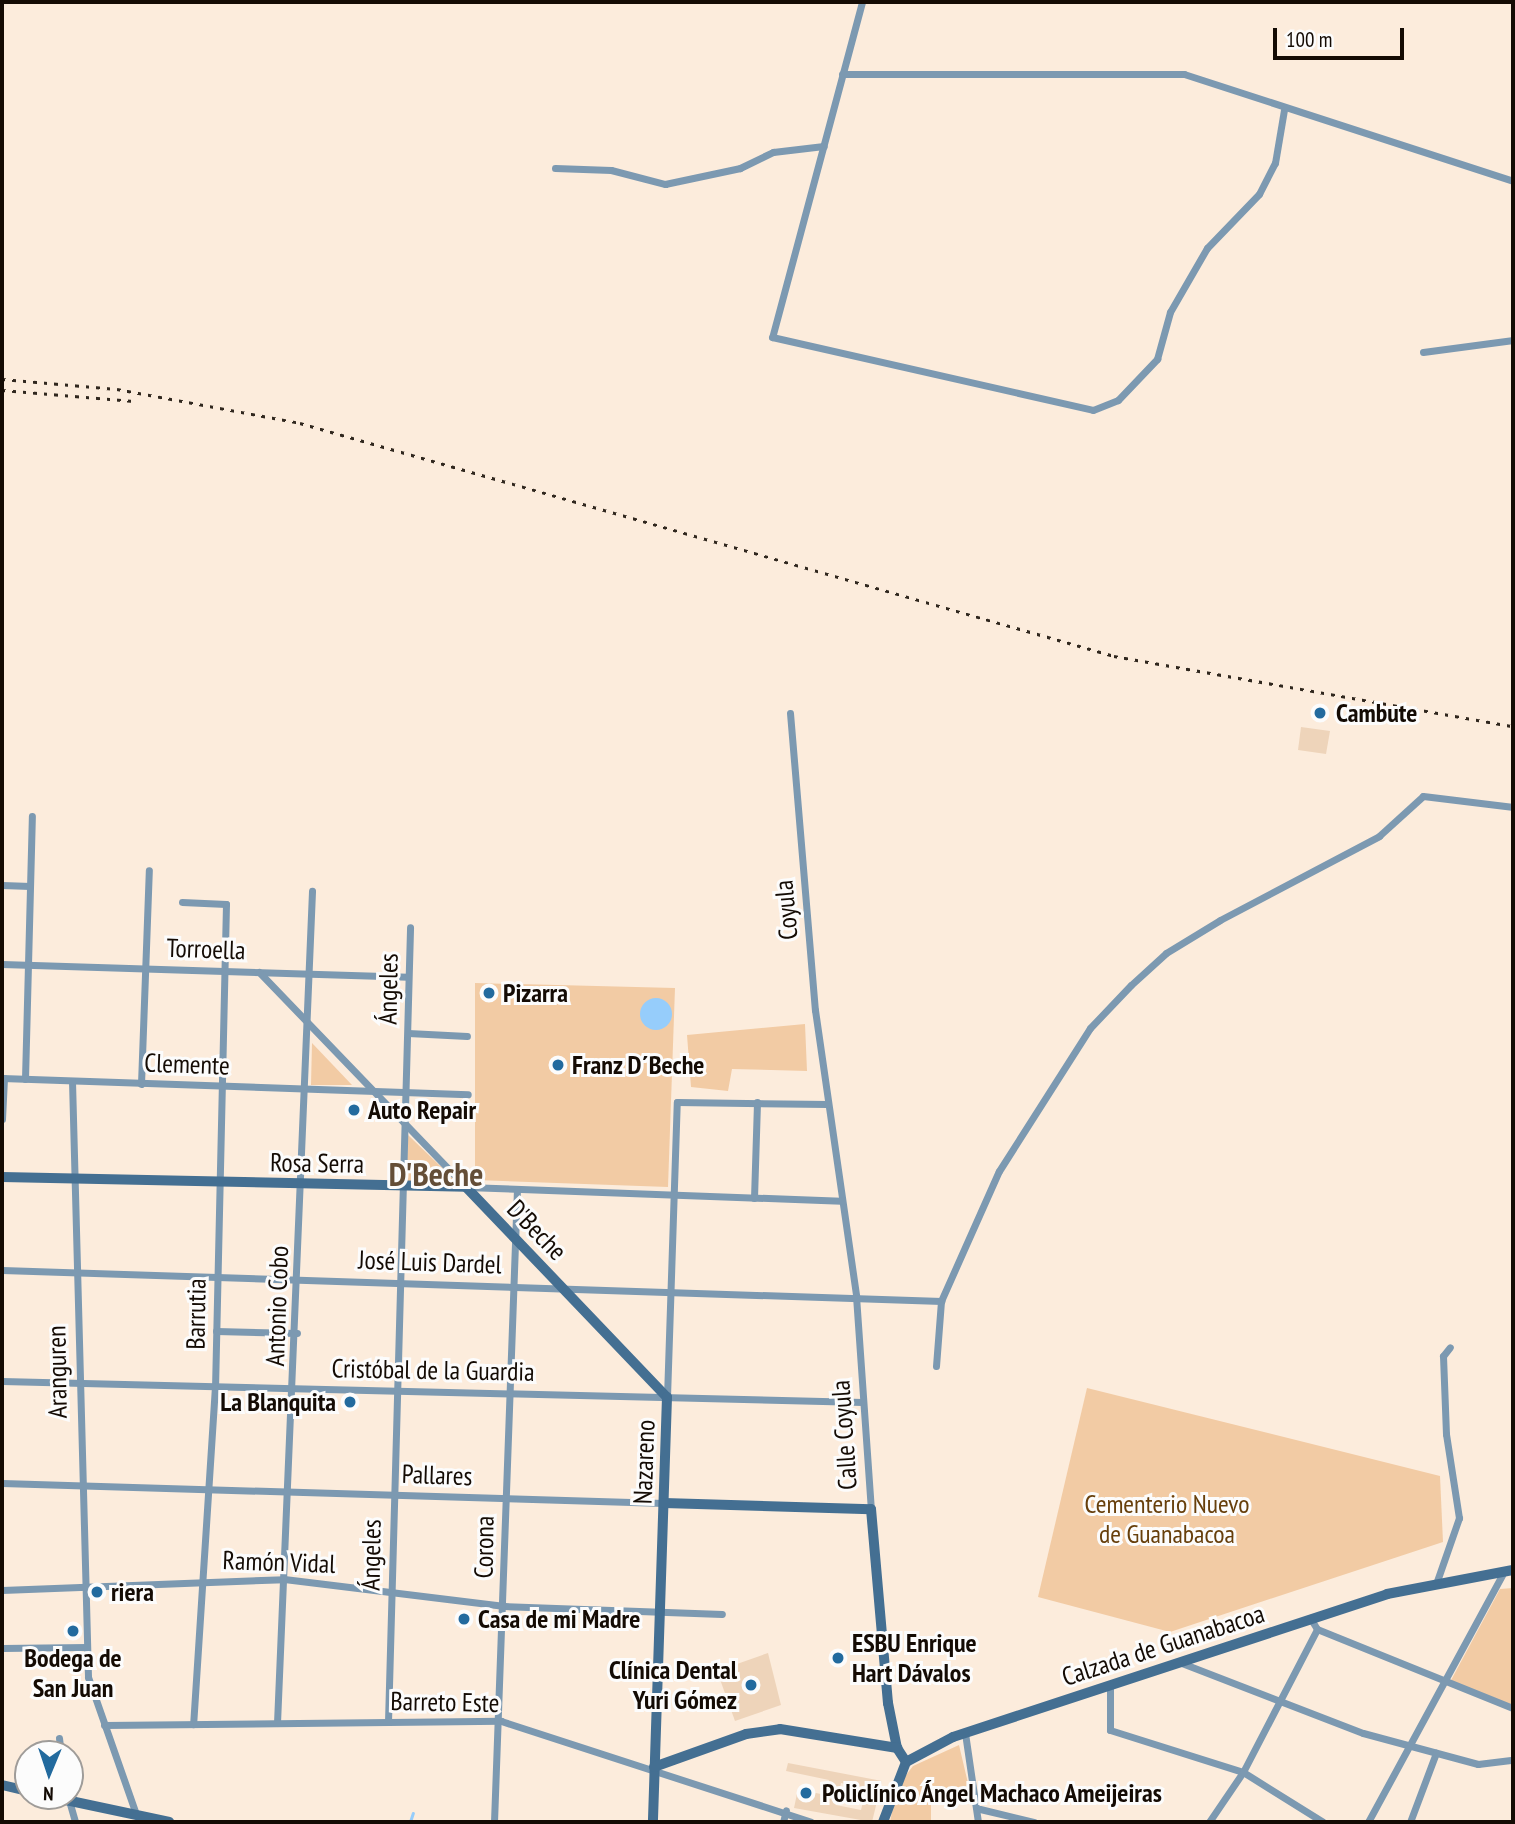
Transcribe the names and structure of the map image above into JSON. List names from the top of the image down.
{
  "streets": {
    "street": [
      "Coyula",
      "Torroella",
      "Ángeles",
      "Clemente",
      "Rosa Serra",
      "D'Beche",
      "José Luis Dardel",
      "Antonio Cobo",
      "Barrutia",
      "Cristóbal de la Guardia",
      "Aranguren",
      "Calle Coyula",
      "Nazareno",
      "Pallares",
      "Corona",
      "Ramón Vidal",
      "Calzada de Guanabacoa",
      "Barreto Este"
    ]
  },
  "crossings": [
    ["Coyula", "Calle Coyula"],
    ["Torroella", "Ángeles"],
    ["Torroella", "D'Beche"],
    ["Torroella", "Antonio Cobo"],
    ["Torroella", "Barrutia"],
    ["Ángeles", "Clemente"],
    ["Ángeles", "Rosa Serra"],
    ["Ángeles", "D'Beche"],
    ["Ángeles", "José Luis Dardel"],
    ["Ángeles", "Cristóbal de la Guardia"],
    ["Ángeles", "Pallares"],
    ["Ángeles", "Ramón Vidal"],
    ["Ángeles", "Barreto Este"],
    ["Clemente", "D'Beche"],
    ["Clemente", "Antonio Cobo"],
    ["Clemente", "Barrutia"],
    ["Clemente", "Aranguren"],
    ["Rosa Serra", "D'Beche"],
    ["Rosa Serra", "Antonio Cobo"],
    ["Rosa Serra", "Barrutia"],
    ["Rosa Serra", "Aranguren"],
    ["Rosa Serra", "Calle Coyula"],
    ["Rosa Serra", "Nazareno"],
    ["Rosa Serra", "Corona"],
    ["D'Beche", "José Luis Dardel"],
    ["D'Beche", "Antonio Cobo"],
    ["D'Beche", "Cristóbal de la Guardia"],
    ["D'Beche", "Nazareno"],
    ["D'Beche", "Corona"],
    ["José Luis Dardel", "Antonio Cobo"],
    ["José Luis Dardel", "Barrutia"],
    ["José Luis Dardel", "Aranguren"],
    ["José Luis Dardel", "Calle Coyula"],
    ["José Luis Dardel", "Nazareno"],
    ["José Luis Dardel", "Corona"],
    ["Antonio Cobo", "Cristóbal de la Guardia"],
    ["Antonio Cobo", "Pallares"],
    ["Antonio Cobo", "Ramón Vidal"],
    ["Antonio Cobo", "Barreto Este"],
    ["Barrutia", "Cristóbal de la Guardia"],
    ["Barrutia", "Pallares"],
    ["Barrutia", "Ramón Vidal"],
    ["Barrutia", "Barreto Este"],
    ["Cristóbal de la Guardia", "Aranguren"],
    ["Cristóbal de la Guardia", "Calle Coyula"],
    ["Cristóbal de la Guardia", "Nazareno"],
    ["Cristóbal de la Guardia", "Corona"],
    ["Aranguren", "Pallares"],
    ["Aranguren", "Ramón Vidal"],
    ["Aranguren", "Barreto Este"],
    ["Calle Coyula", "Pallares"],
    ["Calle Coyula", "Calzada de Guanabacoa"],
    ["Nazareno", "Pallares"],
    ["Nazareno", "Ramón Vidal"],
    ["Nazareno", "Barreto Este"],
    ["Pallares", "Corona"],
    ["Corona", "Ramón Vidal"],
    ["Corona", "Barreto Este"]
  ],
  "districts": ["D'Beche"],
  "parks": ["Cementerio Nuevo de Guanabacoa"],
  "places": [
    "Cambute",
    "Pizarra",
    "Franz D´Beche",
    "Auto Repair",
    "La Blanquita",
    "riera",
    "Casa de mi Madre",
    "Bodega de San Juan",
    "ESBU Enrique Hart Dávalos",
    "Clínica Dental Yuri Gómez",
    "Policlínico Ángel Machaco Ameijeiras"
  ],
  "scale_bar": "100 m",
  "north": "bottom"
}
